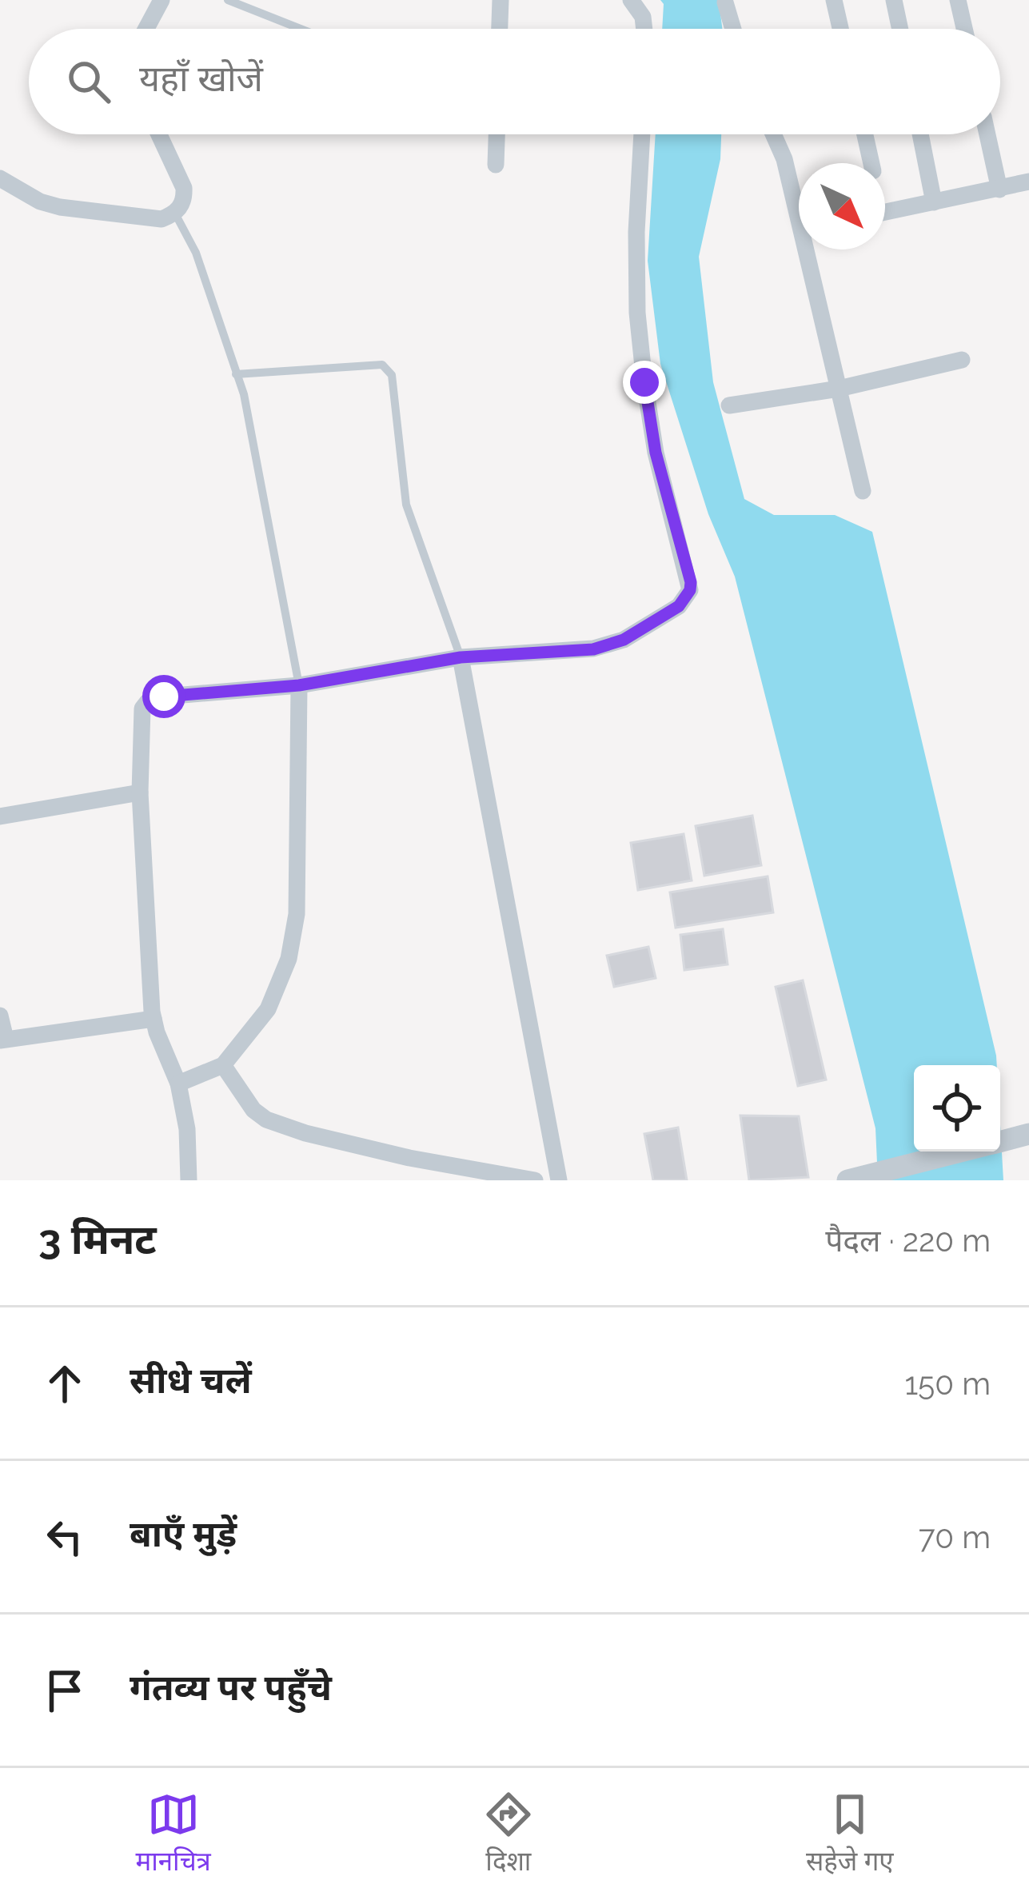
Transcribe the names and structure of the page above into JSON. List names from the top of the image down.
{
  "north": "bottom right",
  "page": {
    "search": "यहाँ खोजें",
    "heading": ["3 मिनट", "पैदल · 220 m"],
    "list": [
      ["सीधे चलें", "150 m"],
      ["बाएँ मुड़ें", "70 m"],
      "गंतव्य पर पहुँचे"
    ],
    "nav": ["मानचित्र", "दिशा", "सहेजे गए"]
  }
}
